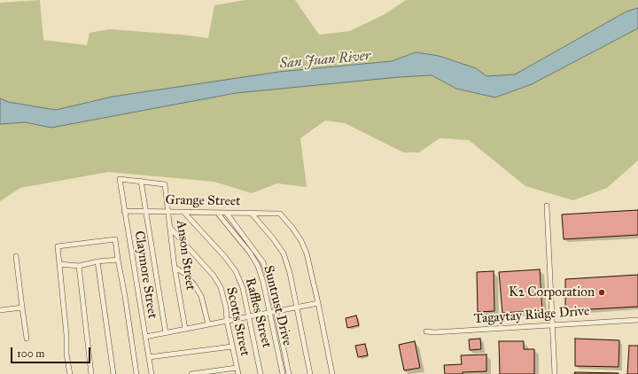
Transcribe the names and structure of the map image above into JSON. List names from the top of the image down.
{
  "streets": {
    "street": [
      "Grange Street",
      "Anson Street",
      "Claymore Street",
      "Suntrust Drive",
      "Raffles Street",
      "Tagaytay Ridge Drive",
      "Scotts Street"
    ]
  },
  "crossings": [
    ["Grange Street", "Anson Street"],
    ["Grange Street", "Claymore Street"],
    ["Grange Street", "Suntrust Drive"],
    ["Grange Street", "Raffles Street"],
    ["Anson Street", "Claymore Street"],
    ["Anson Street", "Scotts Street"]
  ],
  "water": ["San Juan River"],
  "places": ["K2 Corporation"],
  "scale_bar": "100 m"
}
